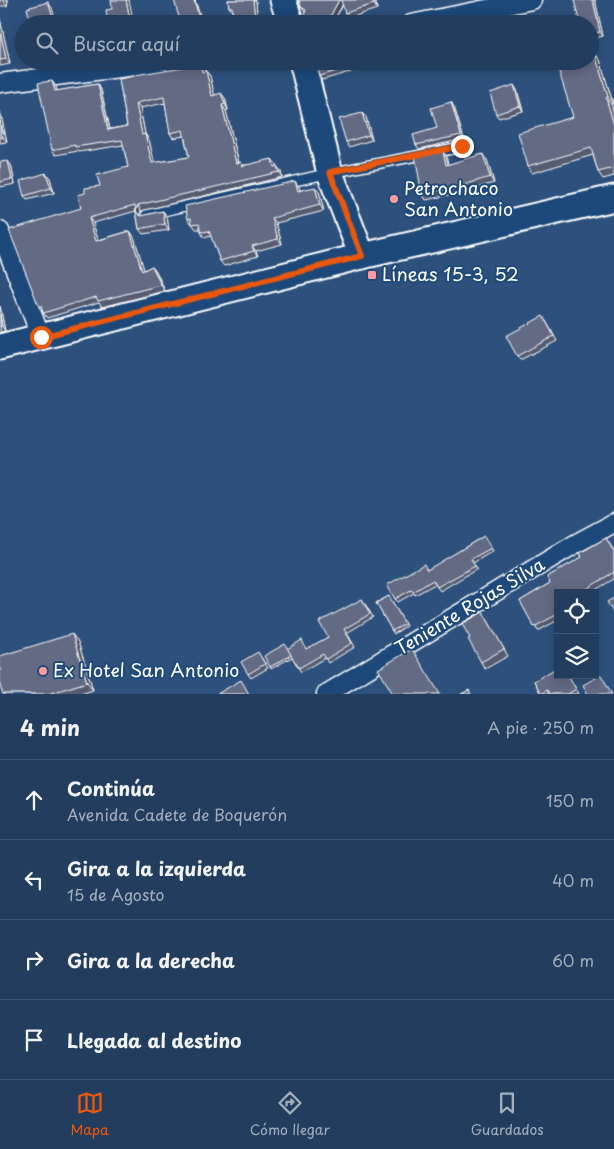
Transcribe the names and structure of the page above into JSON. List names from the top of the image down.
{
  "streets": {
    "street": ["Teniente Rojas Silva"]
  },
  "places": {
    "other": ["Petrochaco San Antonio", "Ex Hotel San Antonio"],
    "transit": ["Líneas 15-3, 52"]
  },
  "page": {
    "search": "Buscar aquí",
    "heading": ["4 min", "A pie · 250 m"],
    "list": [
      ["Continúa", "Avenida Cadete de Boquerón", "150 m"],
      ["Gira a la izquierda", "15 de Agosto", "40 m"],
      ["Gira a la derecha", "60 m"],
      "Llegada al destino"
    ],
    "nav": ["Mapa", "Cómo llegar", "Guardados"]
  }
}
